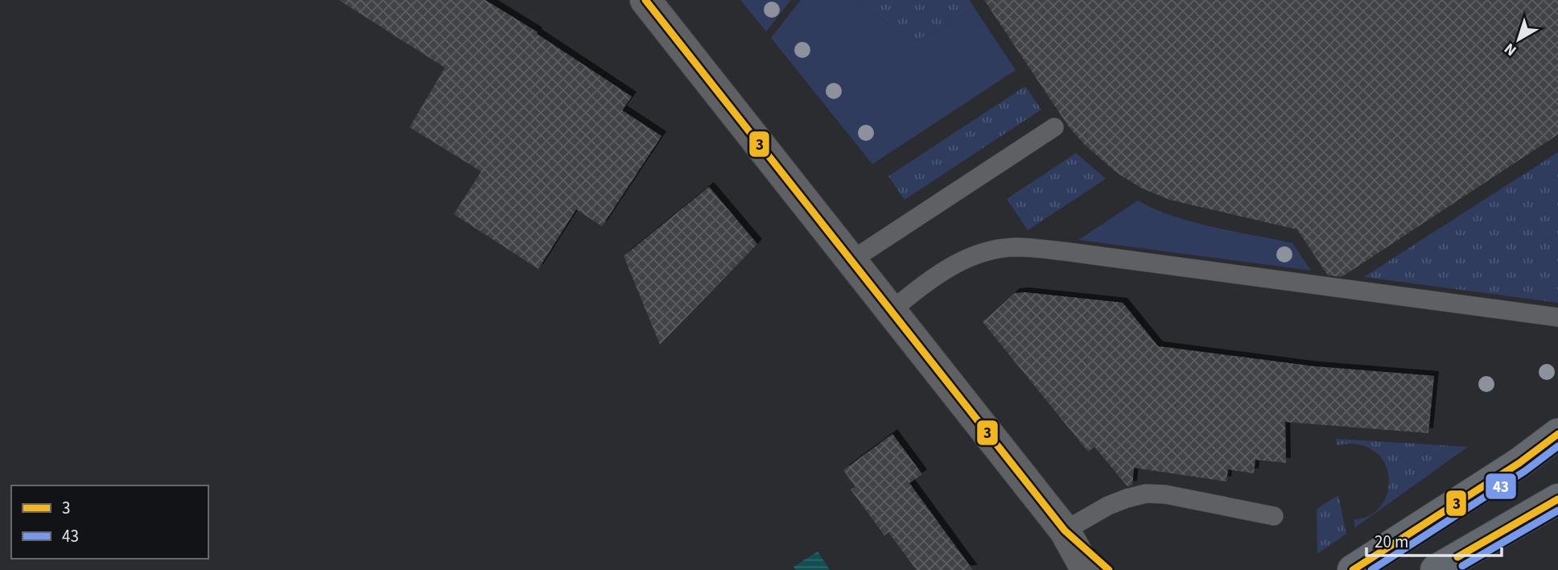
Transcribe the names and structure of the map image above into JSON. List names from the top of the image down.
{
  "lines": ["transit line 3", "transit line 43"],
  "legend": ["3", "43"],
  "scale_bar": "20 m",
  "north": "bottom left"
}
